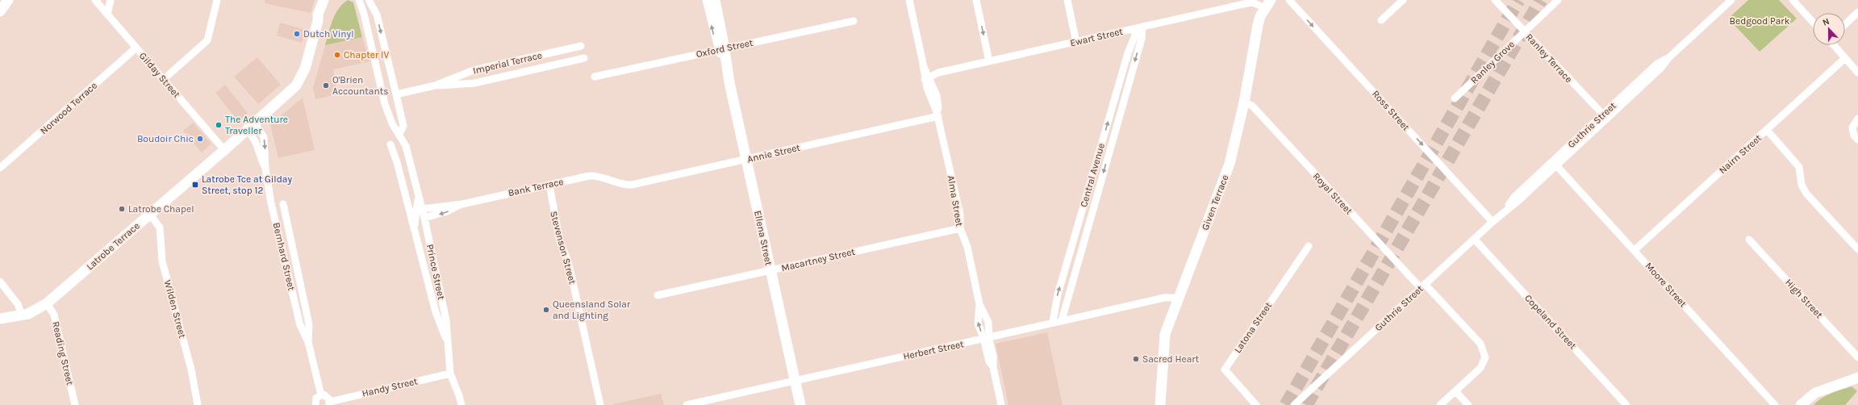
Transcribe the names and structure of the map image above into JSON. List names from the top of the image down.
{
  "streets": {
    "street": [
      "Ewart Street",
      "Oxford Street",
      "Ranley Terrace",
      "Ranley Grove",
      "Imperial Terrace",
      "Gilday Street",
      "Norwood Terrace",
      "Ross Street",
      "Guthrie Street",
      "Annie Street",
      "Nairn Street",
      "Central Avenue",
      "Bank Terrace",
      "Royal Street",
      "Alma Street",
      "Given Terrace",
      "Ellena Street",
      "Latrobe Terrace",
      "Stevenson Street",
      "Bernhard Street",
      "Macartney Street",
      "Prince Street",
      "Moore Street",
      "High Street",
      "Wilden Street",
      "Copeland Street",
      "Latona Street",
      "Herbert Street",
      "Reading Street",
      "Handy Street"
    ]
  },
  "crossings": [
    ["Ewart Street", "Central Avenue"],
    ["Ewart Street", "Alma Street"],
    ["Ewart Street", "Given Terrace"],
    ["Oxford Street", "Ellena Street"],
    ["Ranley Terrace", "Ranley Grove"],
    ["Ranley Terrace", "Guthrie Street"],
    ["Gilday Street", "Norwood Terrace"],
    ["Gilday Street", "Latrobe Terrace"],
    ["Ross Street", "Guthrie Street"],
    ["Guthrie Street", "Royal Street"],
    ["Guthrie Street", "Moore Street"],
    ["Guthrie Street", "Copeland Street"],
    ["Annie Street", "Bank Terrace"],
    ["Annie Street", "Alma Street"],
    ["Annie Street", "Ellena Street"],
    ["Nairn Street", "Moore Street"],
    ["Central Avenue", "Herbert Street"],
    ["Bank Terrace", "Stevenson Street"],
    ["Bank Terrace", "Prince Street"],
    ["Royal Street", "Given Terrace"],
    ["Alma Street", "Macartney Street"],
    ["Alma Street", "Herbert Street"],
    ["Given Terrace", "Herbert Street"],
    ["Ellena Street", "Macartney Street"],
    ["Ellena Street", "Herbert Street"],
    ["Latrobe Terrace", "Bernhard Street"],
    ["Latrobe Terrace", "Wilden Street"],
    ["Latrobe Terrace", "Reading Street"],
    ["Prince Street", "Handy Street"]
  ],
  "one_way": ["Ross Street"],
  "parks": ["Bedgood Park"],
  "places": {
    "other": [
      "Dutch Vinyl",
      "Chapter IV",
      "O'Brien Accountants",
      "The Adventure Traveller",
      "Boudoir Chic",
      "Latrobe Chapel",
      "Queensland Solar and Lighting",
      "Sacred Heart"
    ],
    "transit": ["Latrobe Tce at Gilday Street, stop 12"]
  },
  "north": "top"
}
